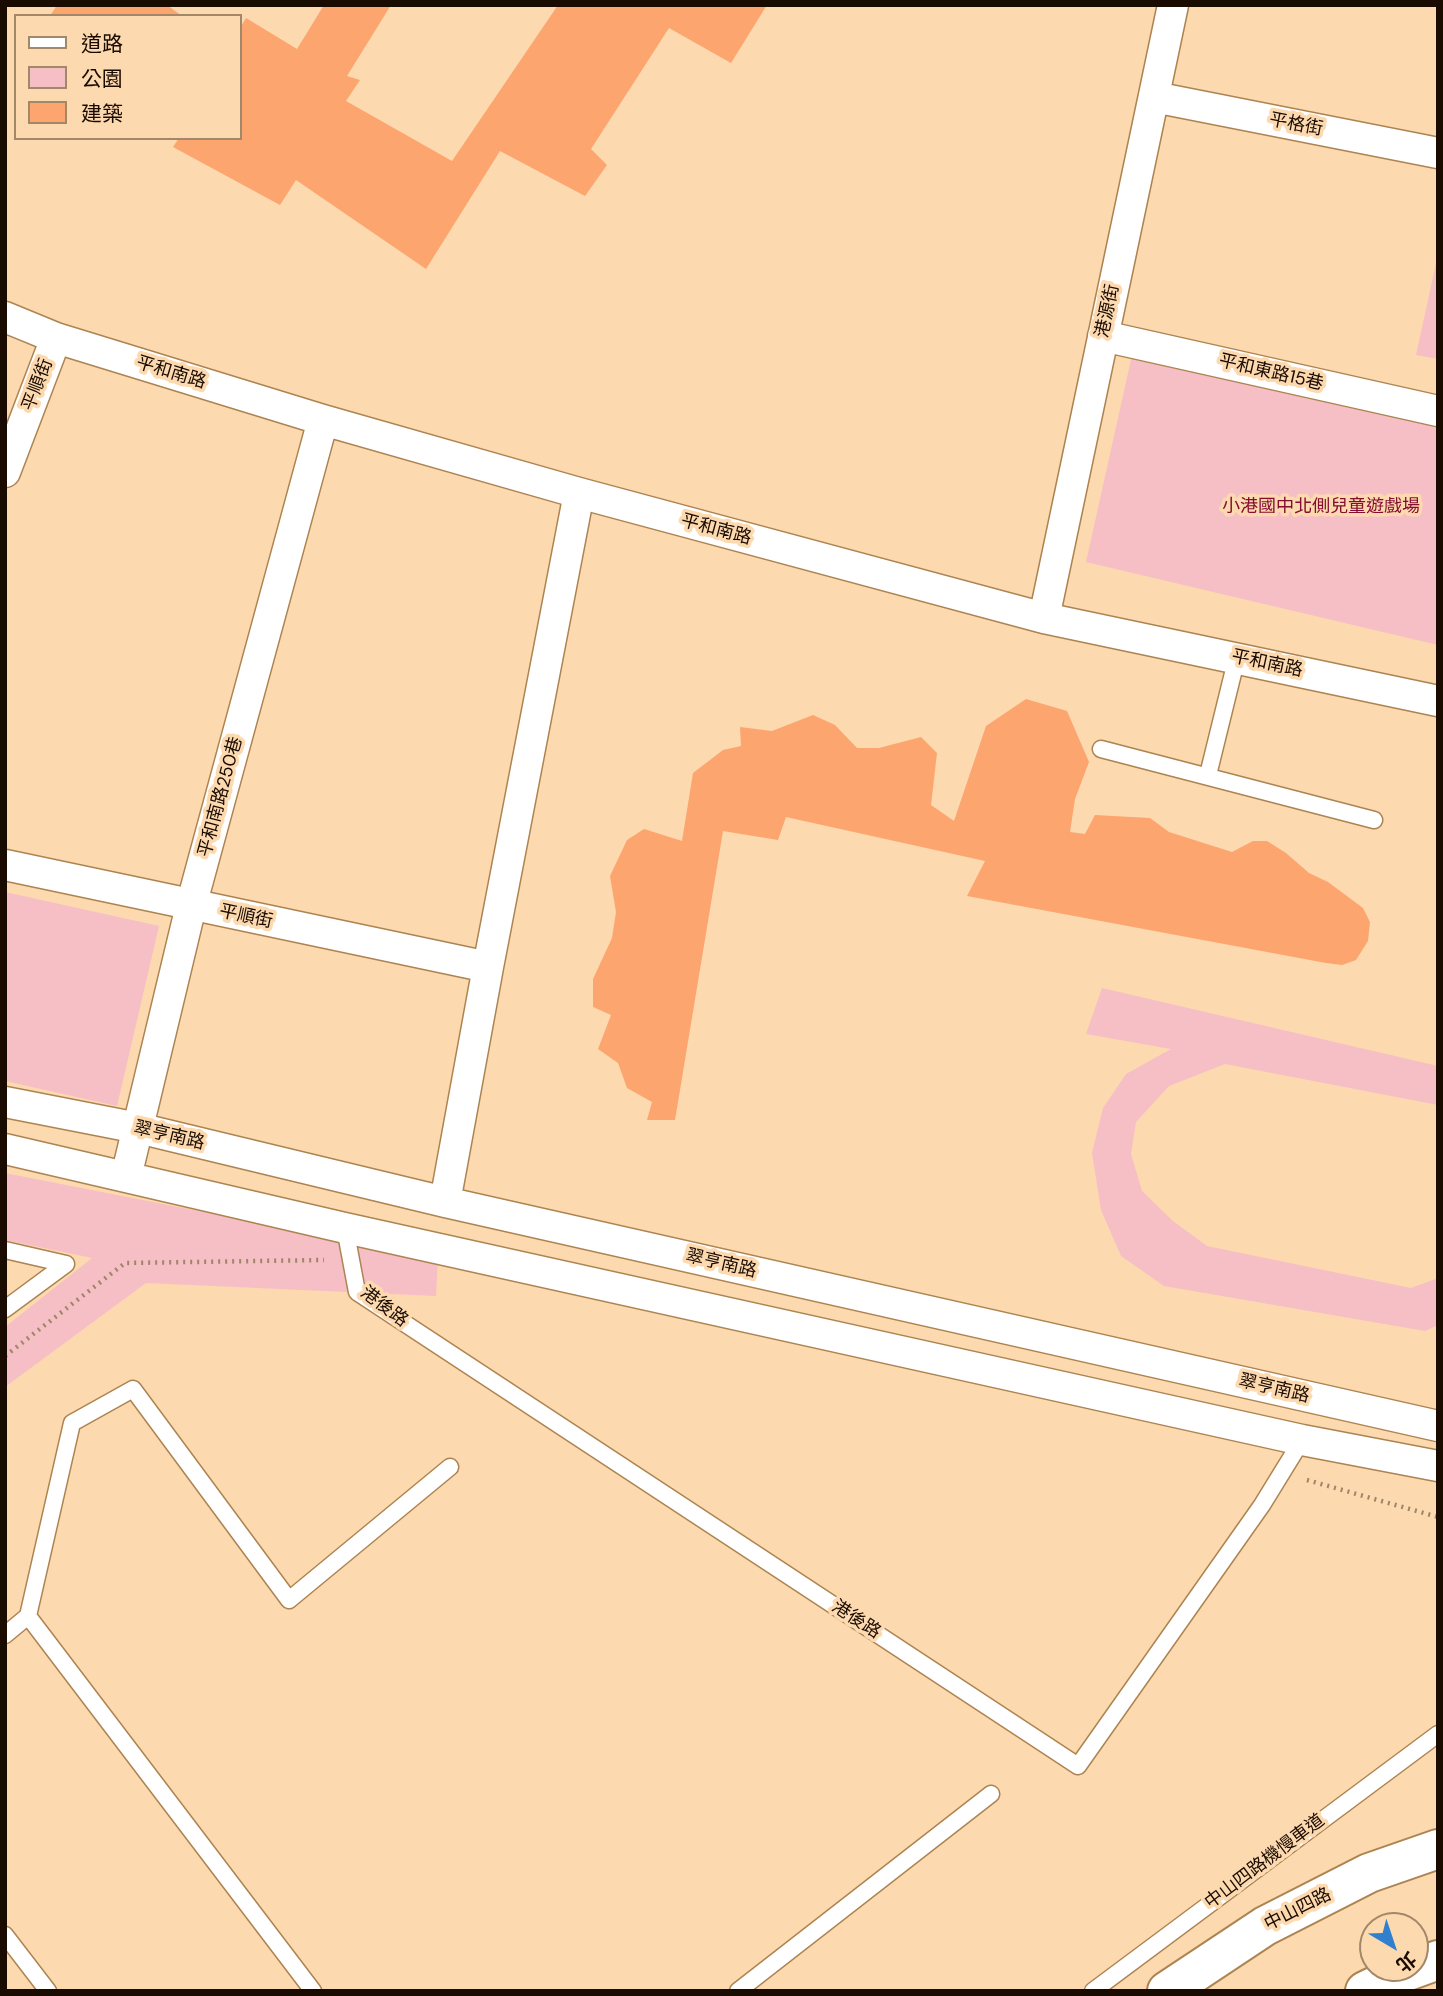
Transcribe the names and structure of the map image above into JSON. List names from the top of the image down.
{
  "streets": {
    "main road": ["中山四路"],
    "street": [
      "平格街",
      "港源街",
      "平和南路",
      "平和東路15巷",
      "平順街",
      "平和南路250巷",
      "翠亨南路"
    ],
    "lane": ["港後路", "中山四路機慢車道"]
  },
  "crossings": [
    ["平格街", "港源街"],
    ["港源街", "平和南路"],
    ["港源街", "平和東路15巷"],
    ["平和南路", "平順街"],
    ["平和南路", "平和南路250巷"],
    ["平順街", "平和南路250巷"],
    ["平和南路250巷", "翠亨南路"]
  ],
  "parks": ["小港國中北側兒童遊戲場"],
  "legend": ["道路", "公園", "建築"],
  "north": "bottom right"
}
